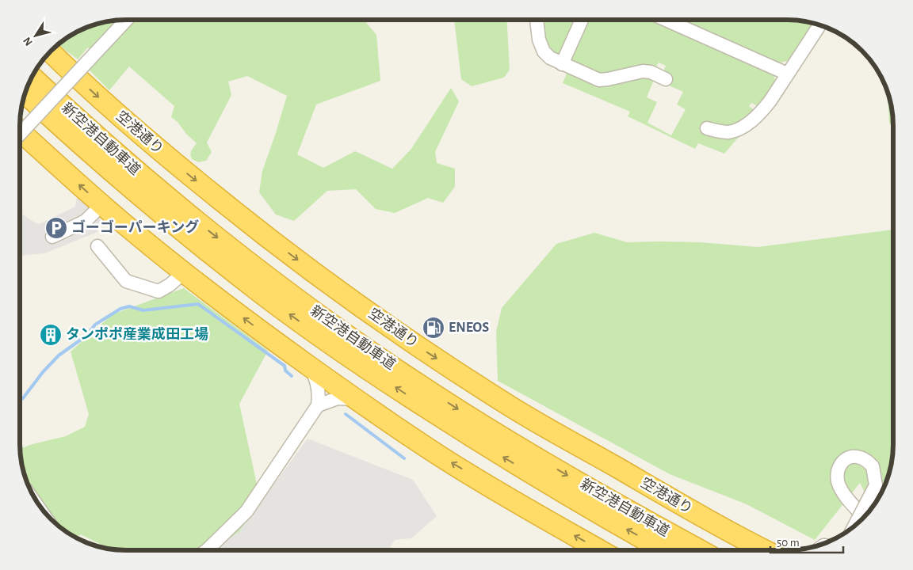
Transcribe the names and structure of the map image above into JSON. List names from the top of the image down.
{
  "streets": {
    "highway": ["空港通り", "新空港自動車道"]
  },
  "places": {
    "parking": ["ゴーゴーパーキング"],
    "fuel station": ["ENEOS"],
    "building": ["タンポポ産業成田工場"]
  },
  "scale_bar": "50 m",
  "north": "bottom left"
}
